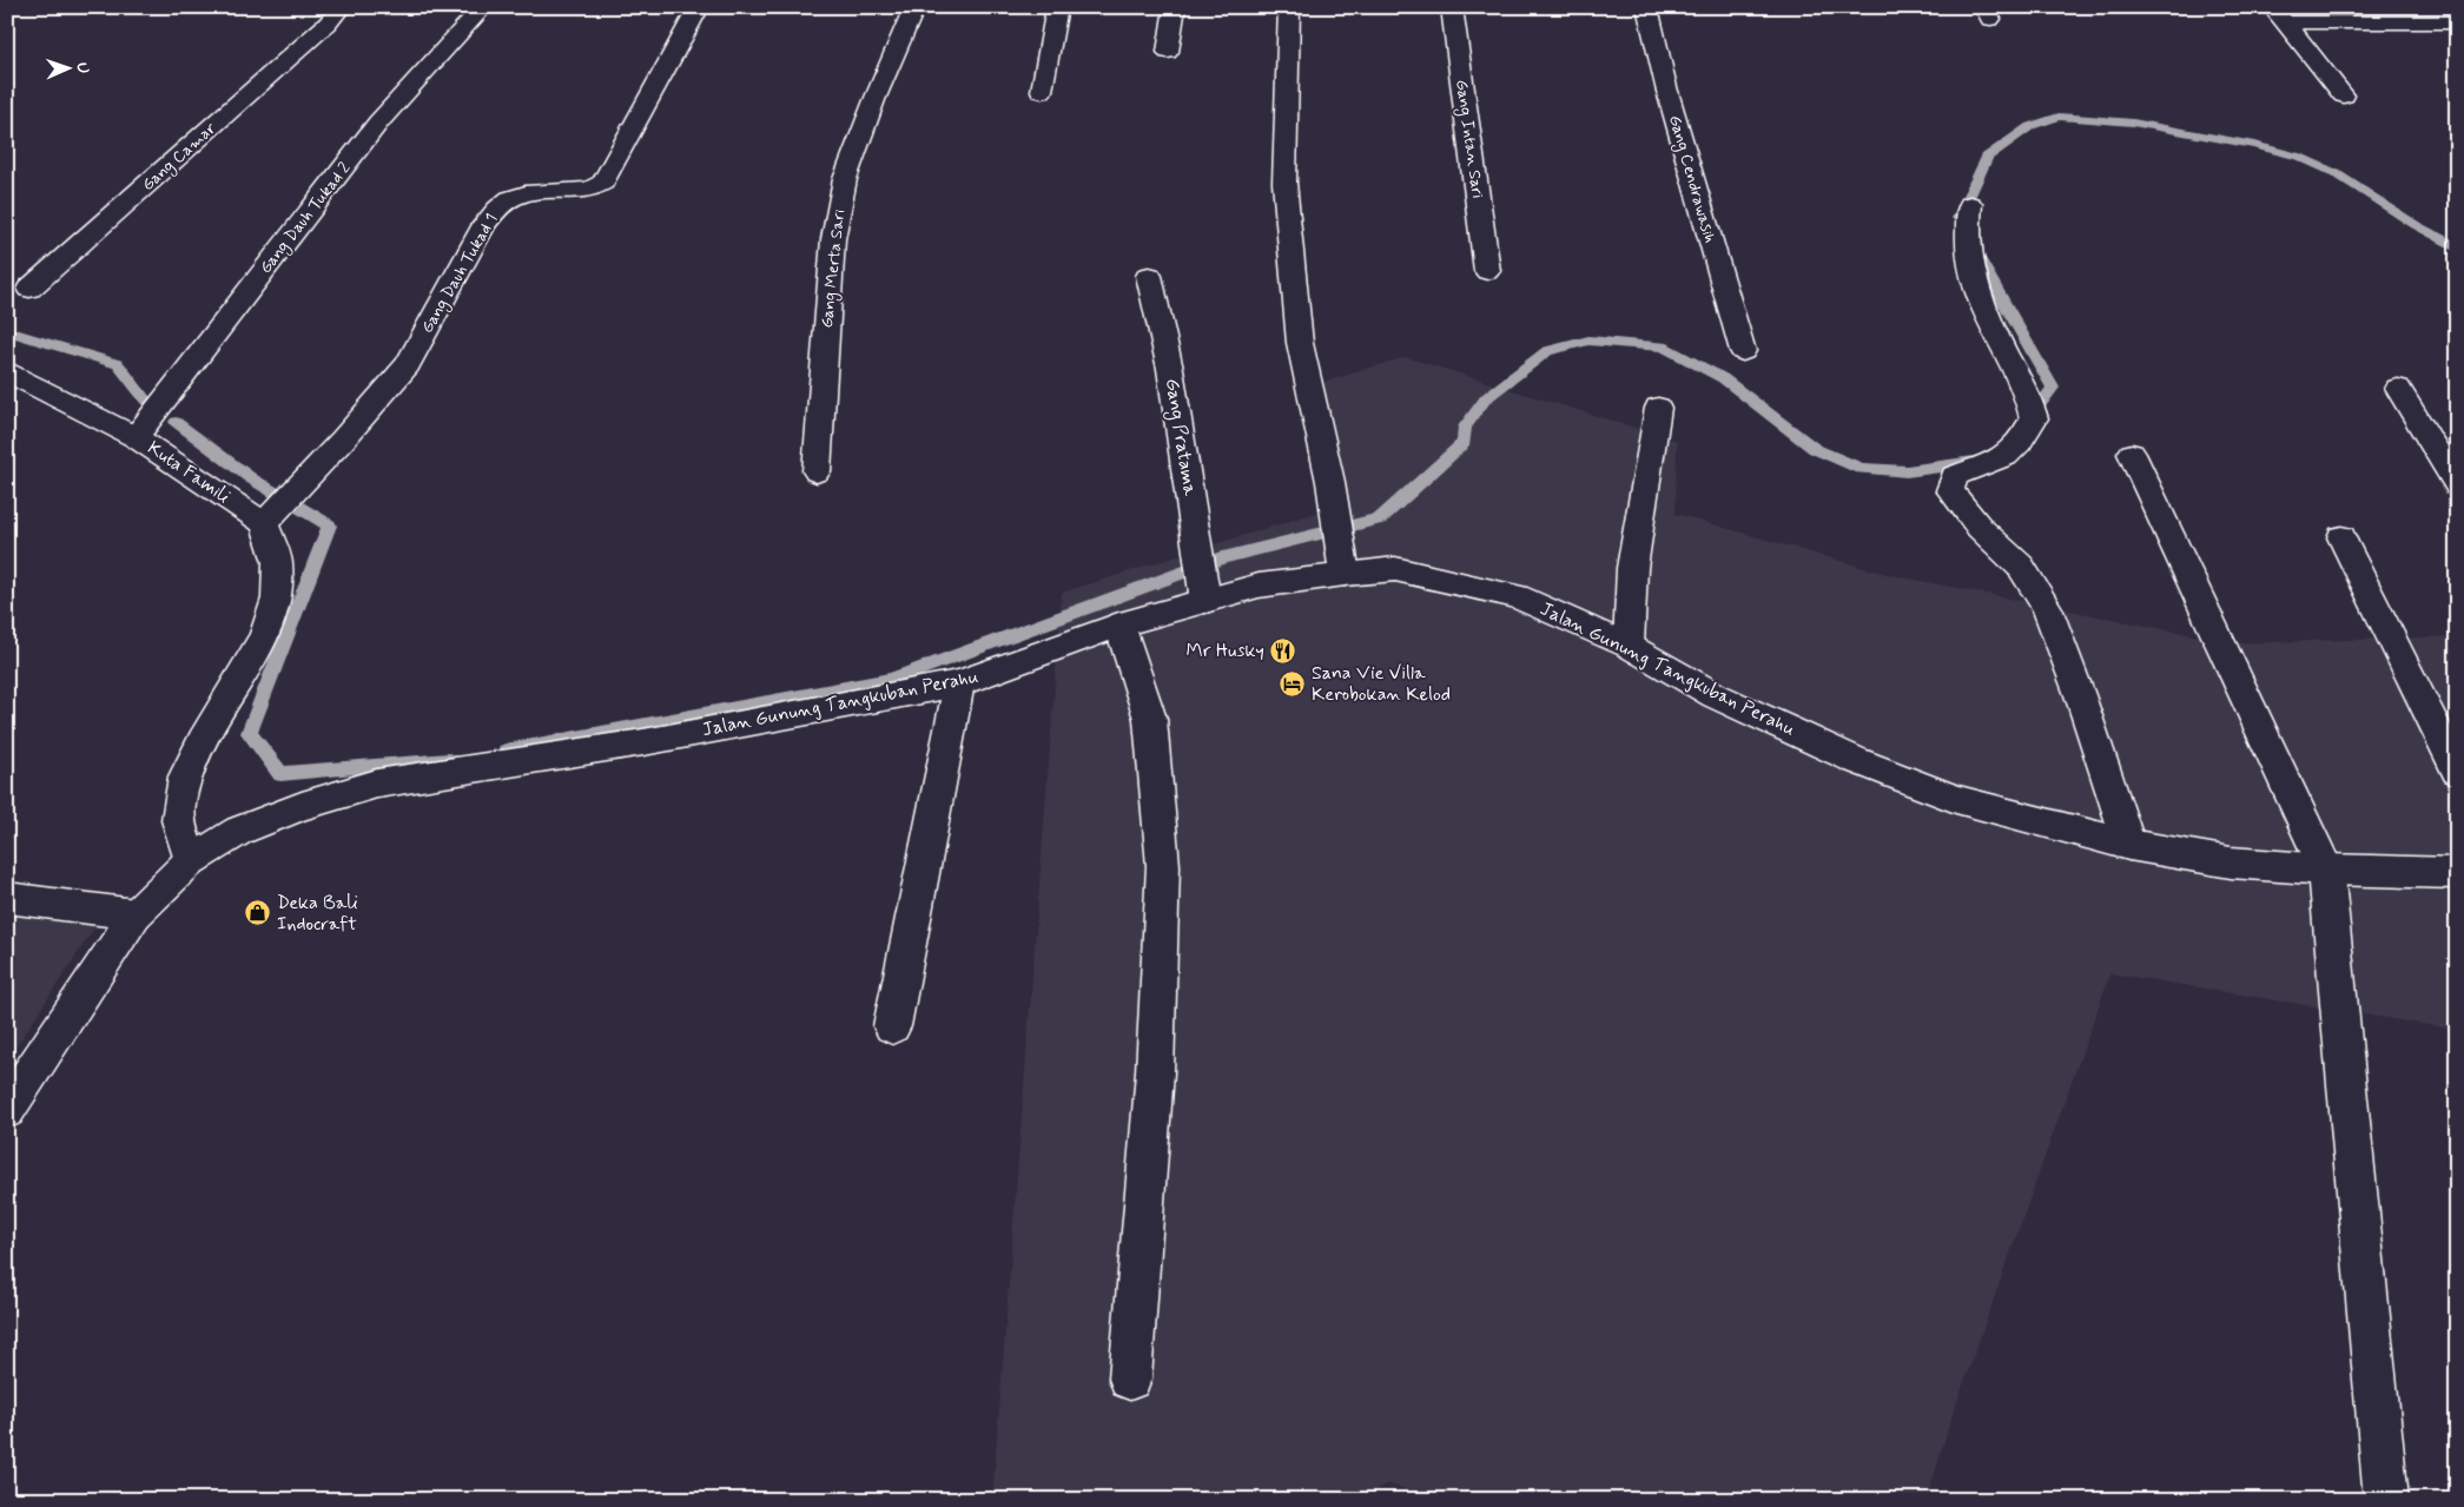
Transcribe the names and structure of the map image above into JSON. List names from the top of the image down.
{
  "streets": {
    "street": [
      "Gang Intan Sari",
      "Gang Camar",
      "Gang Cendrawasih",
      "Gang Dauh Tukad 2",
      "Gang Merta Sari",
      "Gang Dauh Tukad 1",
      "Gang Pratama",
      "Kuta Famili",
      "Jalan Gunung Tangkuban Perahu"
    ]
  },
  "crossings": [
    ["Gang Dauh Tukad 2", "Kuta Famili"],
    ["Gang Dauh Tukad 1", "Kuta Famili"],
    ["Gang Pratama", "Jalan Gunung Tangkuban Perahu"]
  ],
  "places": {
    "restaurant": ["Mr Husky"],
    "hotel": ["Sana Vie Villa Kerobokan Kelod"],
    "shop": ["Deka Bali Indocraft"]
  },
  "north": "right"
}
